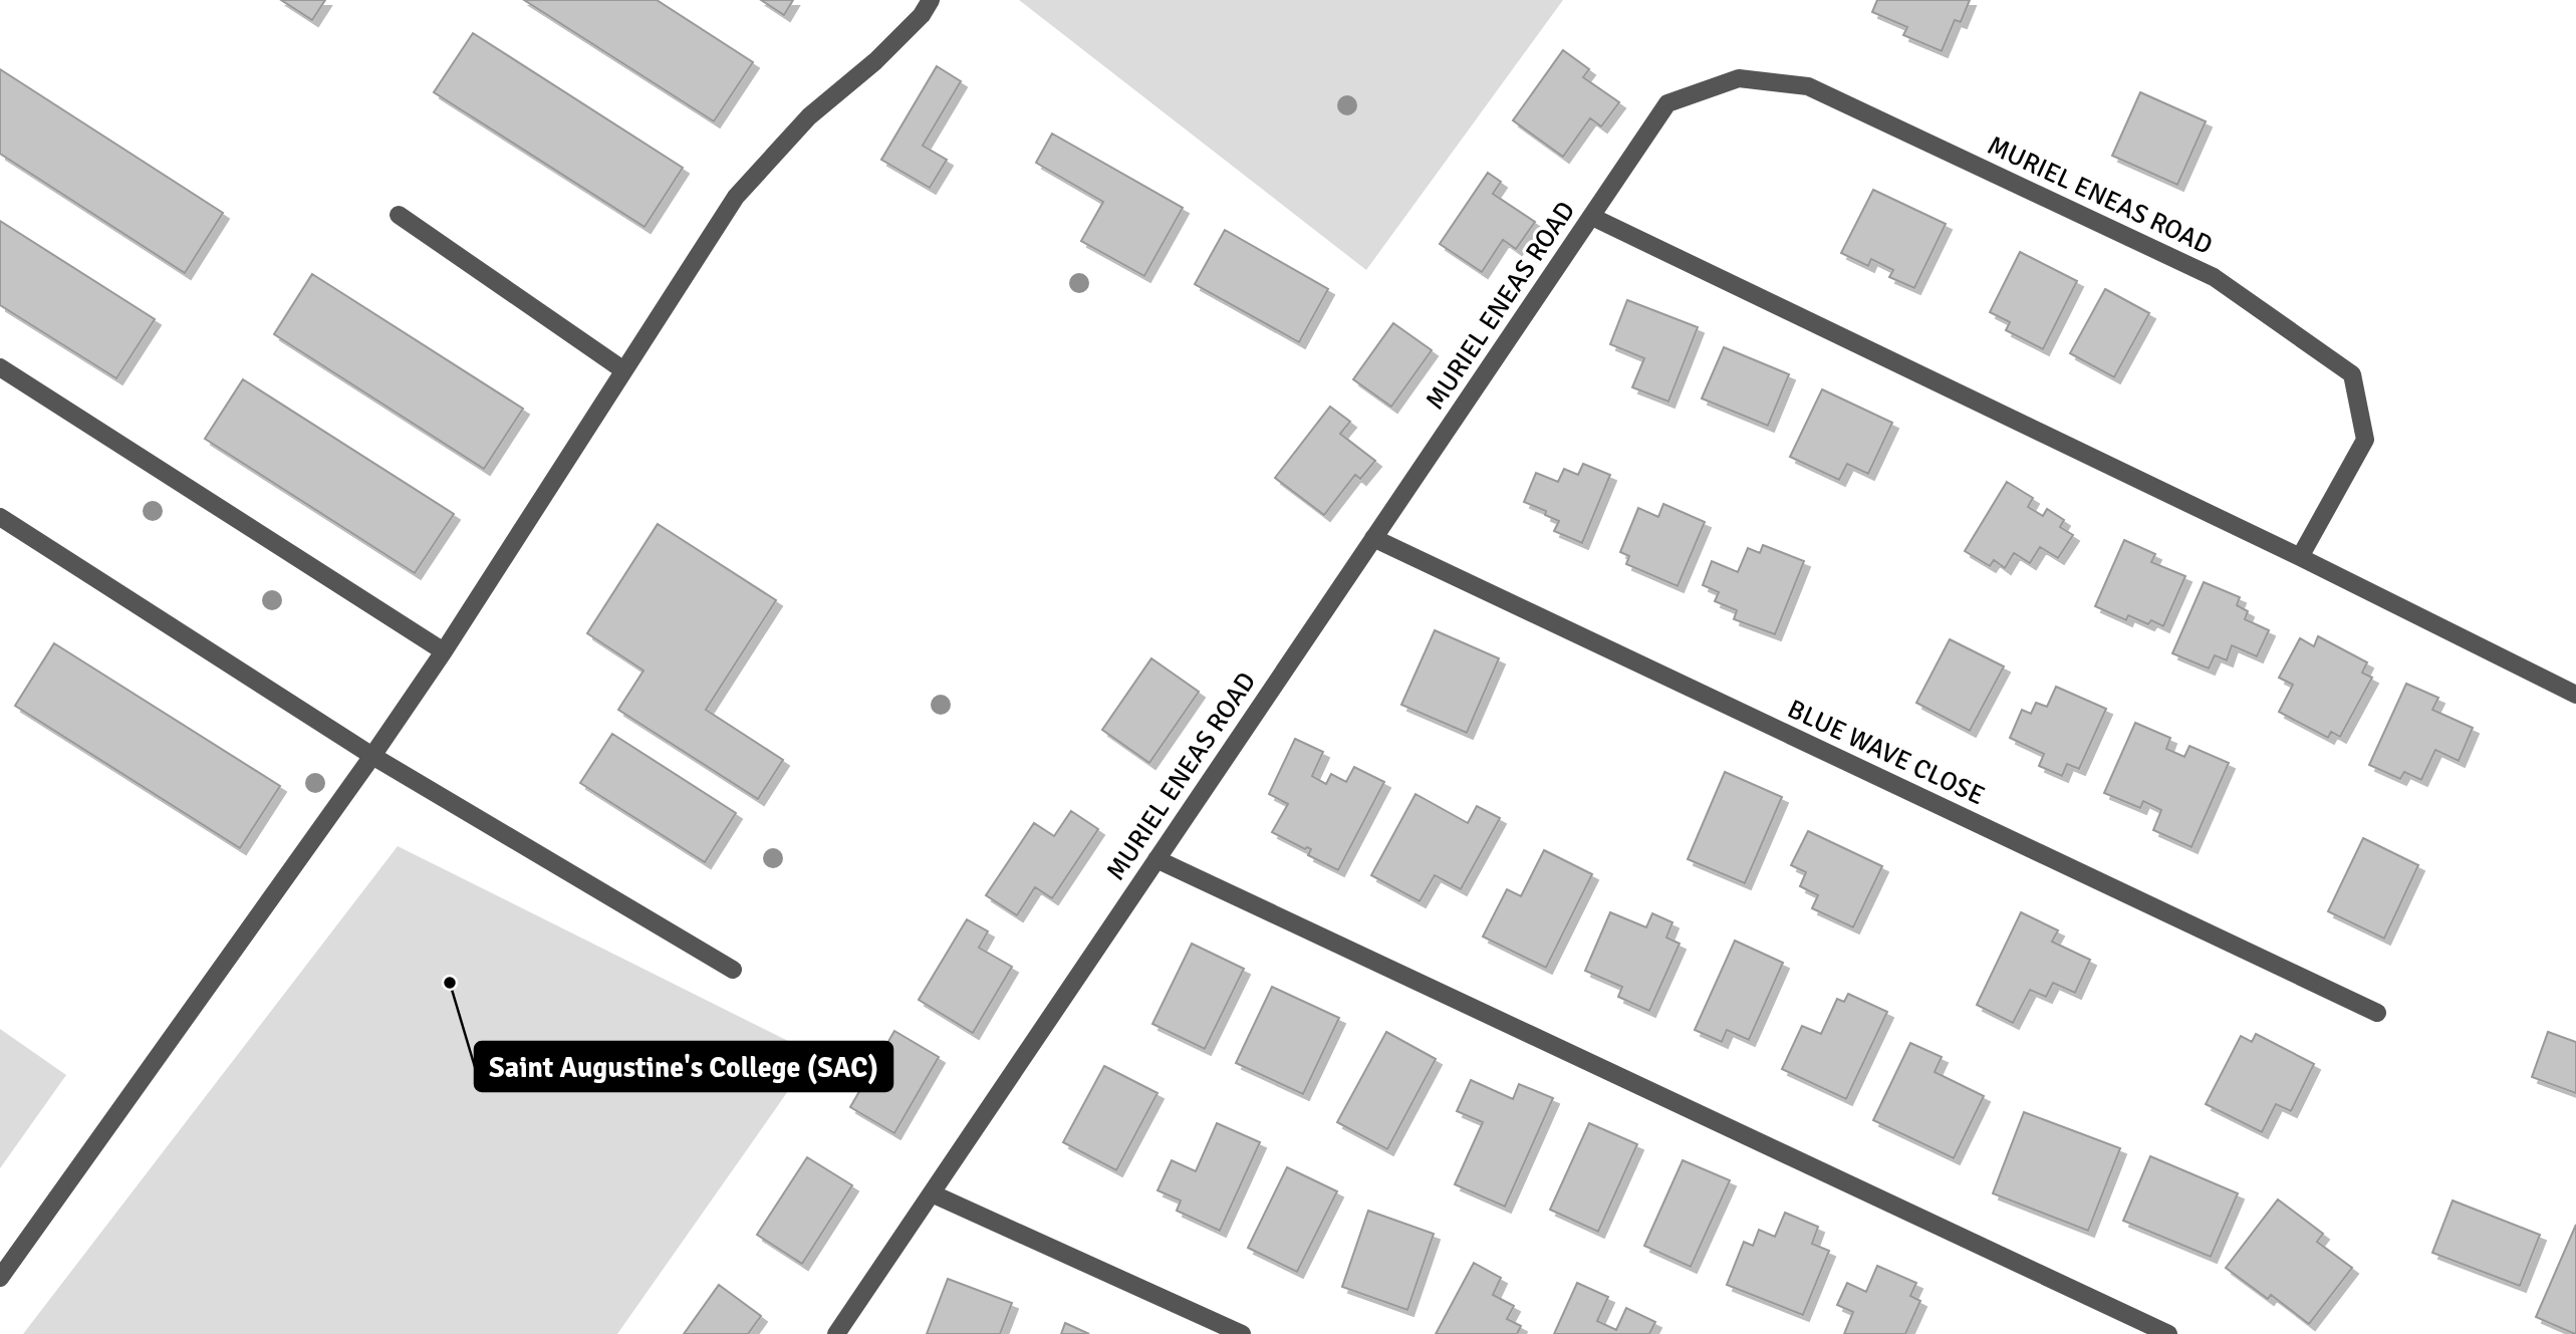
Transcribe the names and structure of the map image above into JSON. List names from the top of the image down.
{
  "streets": {
    "street": ["MURIEL ENEAS ROAD", "BLUE WAVE CLOSE"]
  },
  "crossings": [
    ["MURIEL ENEAS ROAD", "BLUE WAVE CLOSE"]
  ],
  "places": ["Saint Augustine's College (SAC)"]
}
